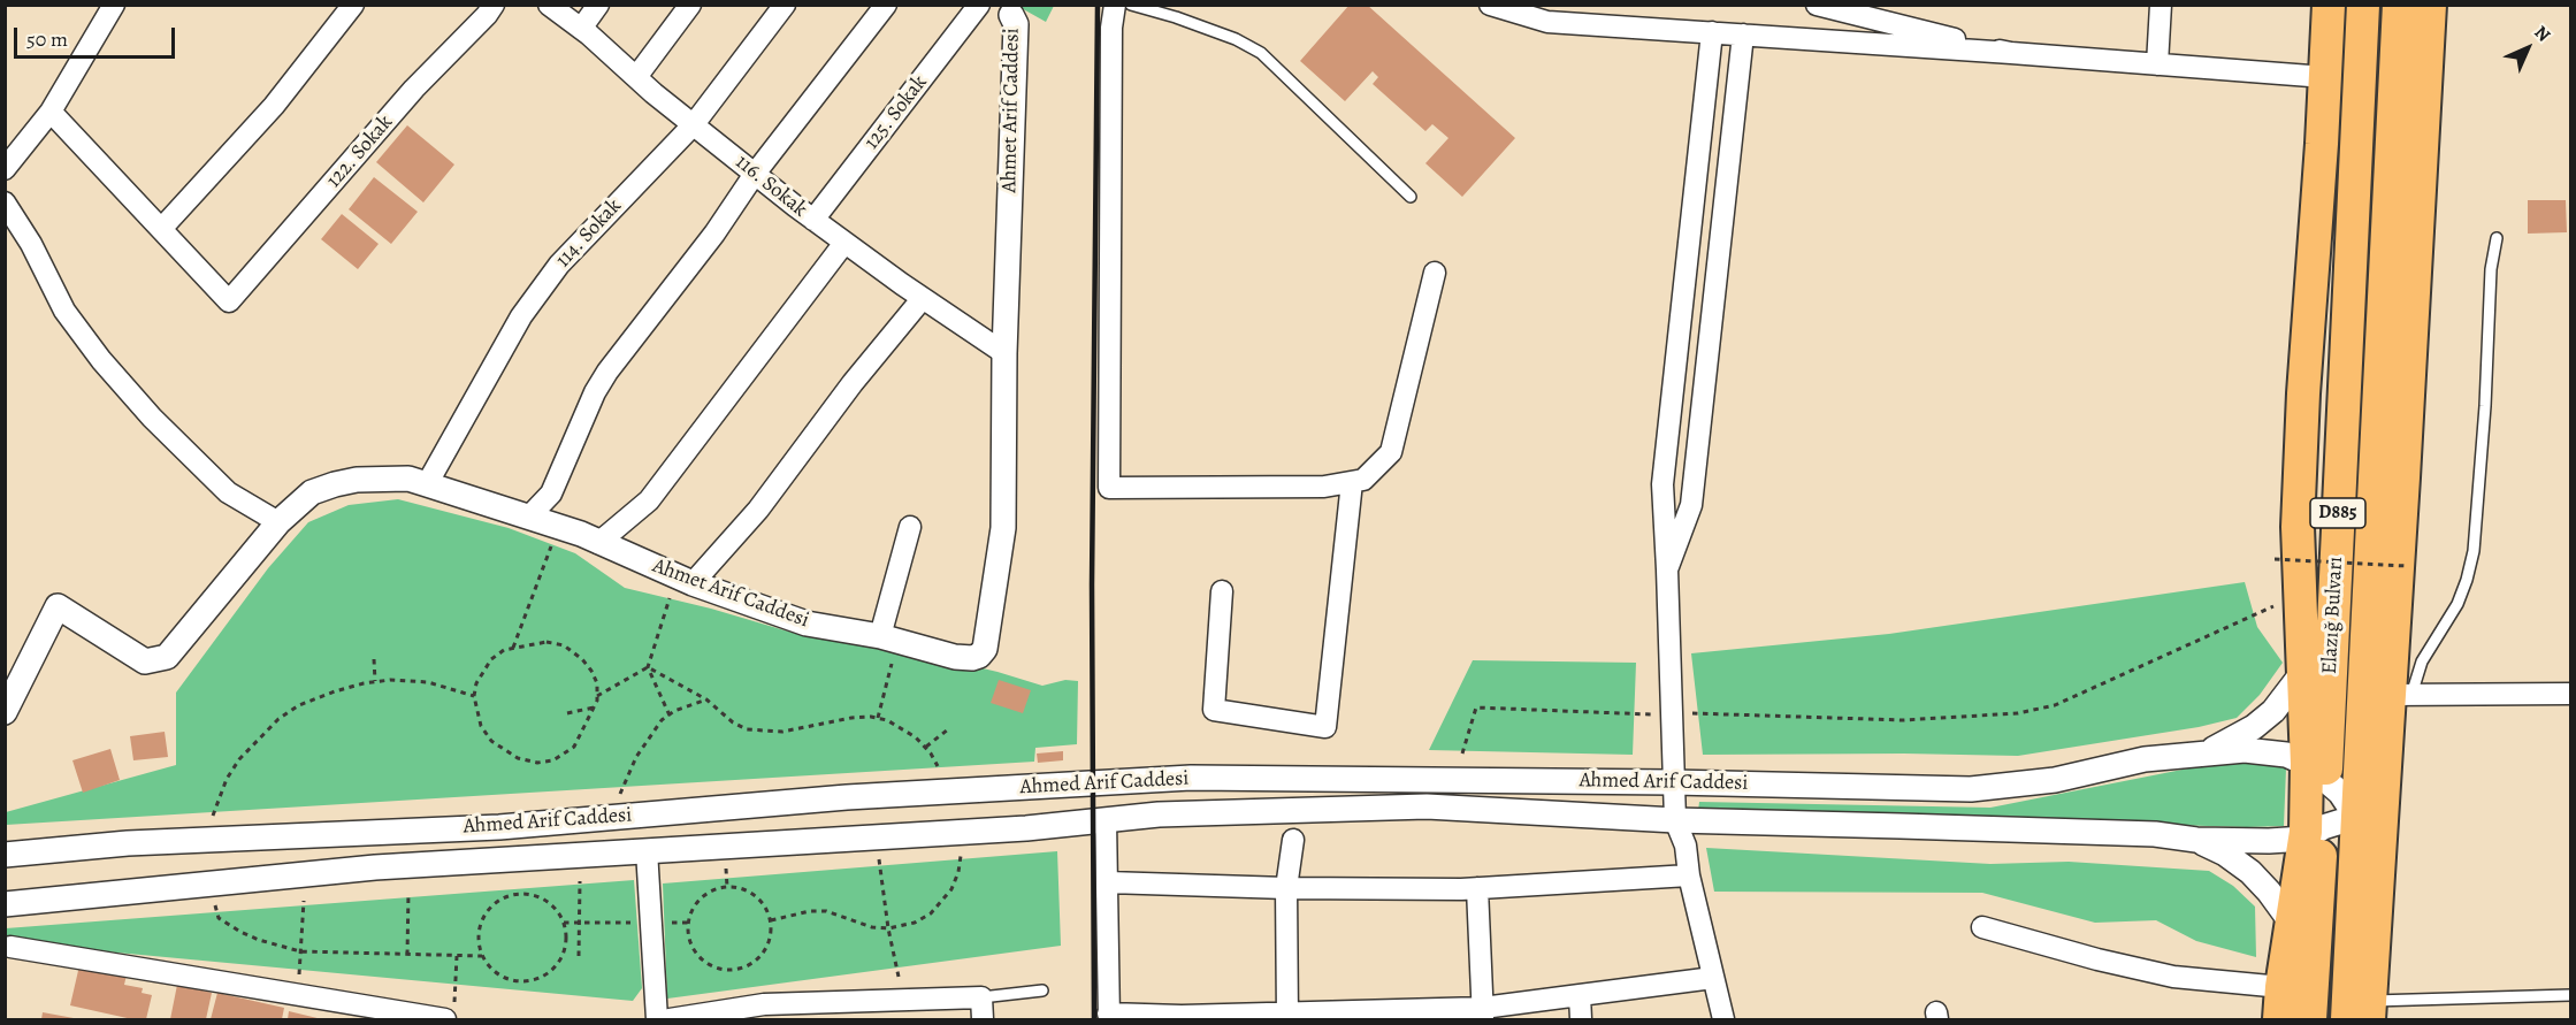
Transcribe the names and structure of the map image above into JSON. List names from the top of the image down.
{
  "streets": {
    "highway": ["D885", "Elazığ Bulvarı"],
    "street": [
      "Ahmet Arif Caddesi",
      "125. Sokak",
      "122. Sokak",
      "116. Sokak",
      "114. Sokak",
      "Ahmed Arif Caddesi"
    ]
  },
  "crossings": [
    ["Ahmet Arif Caddesi", "116. Sokak"],
    ["Ahmet Arif Caddesi", "114. Sokak"],
    ["125. Sokak", "116. Sokak"],
    ["116. Sokak", "114. Sokak"],
    ["Elazığ Bulvarı", "Ahmed Arif Caddesi"]
  ],
  "scale_bar": "50 m",
  "north": "top right"
}
